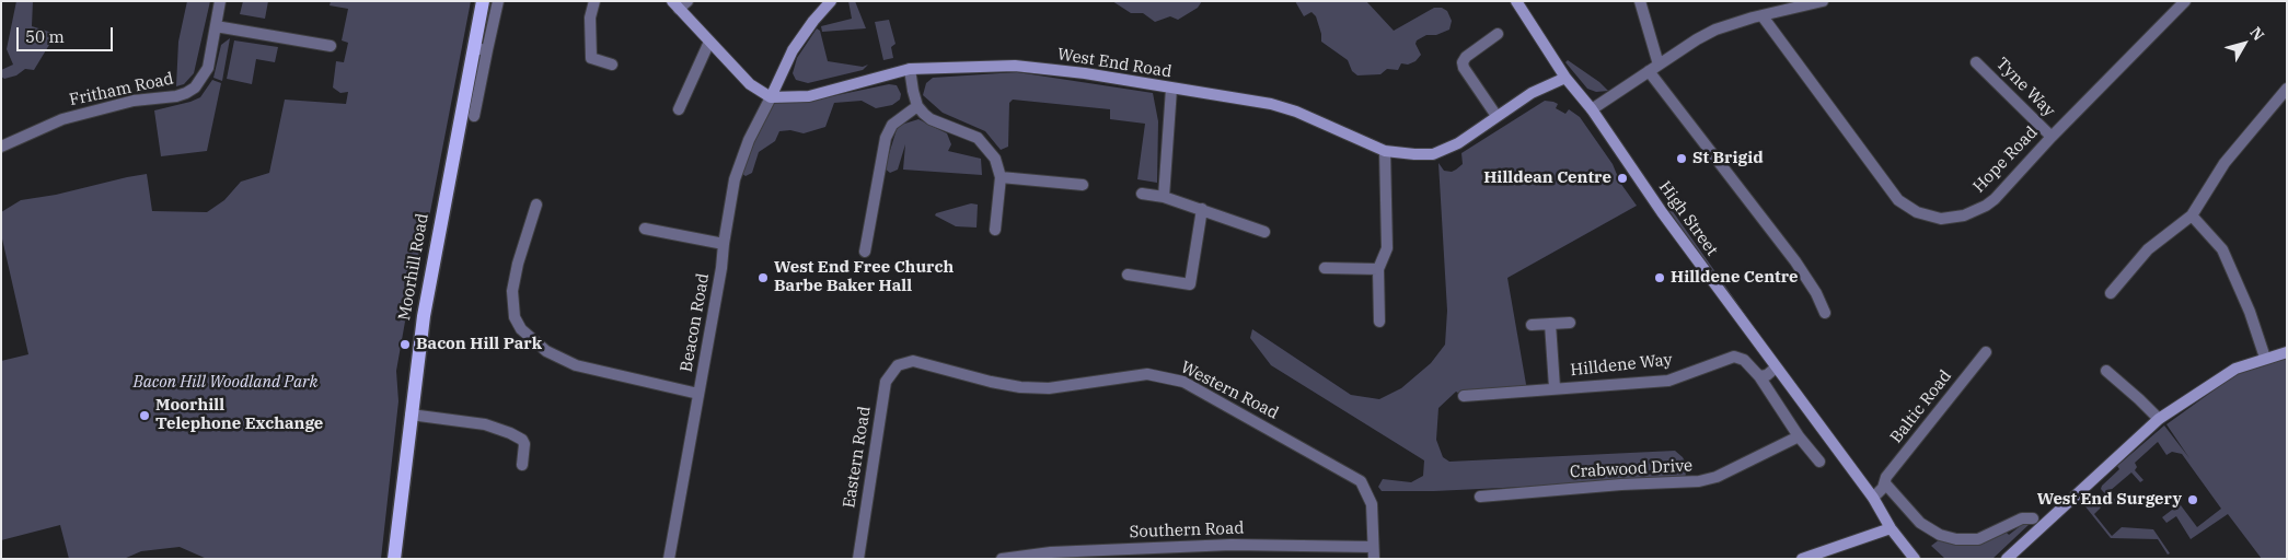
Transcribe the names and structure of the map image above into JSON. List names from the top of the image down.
{
  "streets": {
    "main road": ["Moorhill Road"],
    "street": [
      "West End Road",
      "Tyne Way",
      "Fritham Road",
      "Hope Road",
      "High Street",
      "Beacon Road",
      "Hilldene Way",
      "Western Road",
      "Baltic Road",
      "Eastern Road",
      "Crabwood Drive",
      "Southern Road"
    ]
  },
  "crossings": [
    ["West End Road", "High Street"],
    ["West End Road", "Beacon Road"],
    ["Tyne Way", "Hope Road"],
    ["High Street", "Baltic Road"],
    ["Western Road", "Eastern Road"],
    ["Western Road", "Southern Road"]
  ],
  "parks": ["Bacon Hill Woodland Park"],
  "places": [
    "St Brigid",
    "Hilldean Centre",
    "West End Free Church Barbe Baker Hall",
    "Hilldene Centre",
    "Bacon Hill Park",
    "Moorhill Telephone Exchange",
    "West End Surgery"
  ],
  "scale_bar": "50 m",
  "north": "top right"
}
